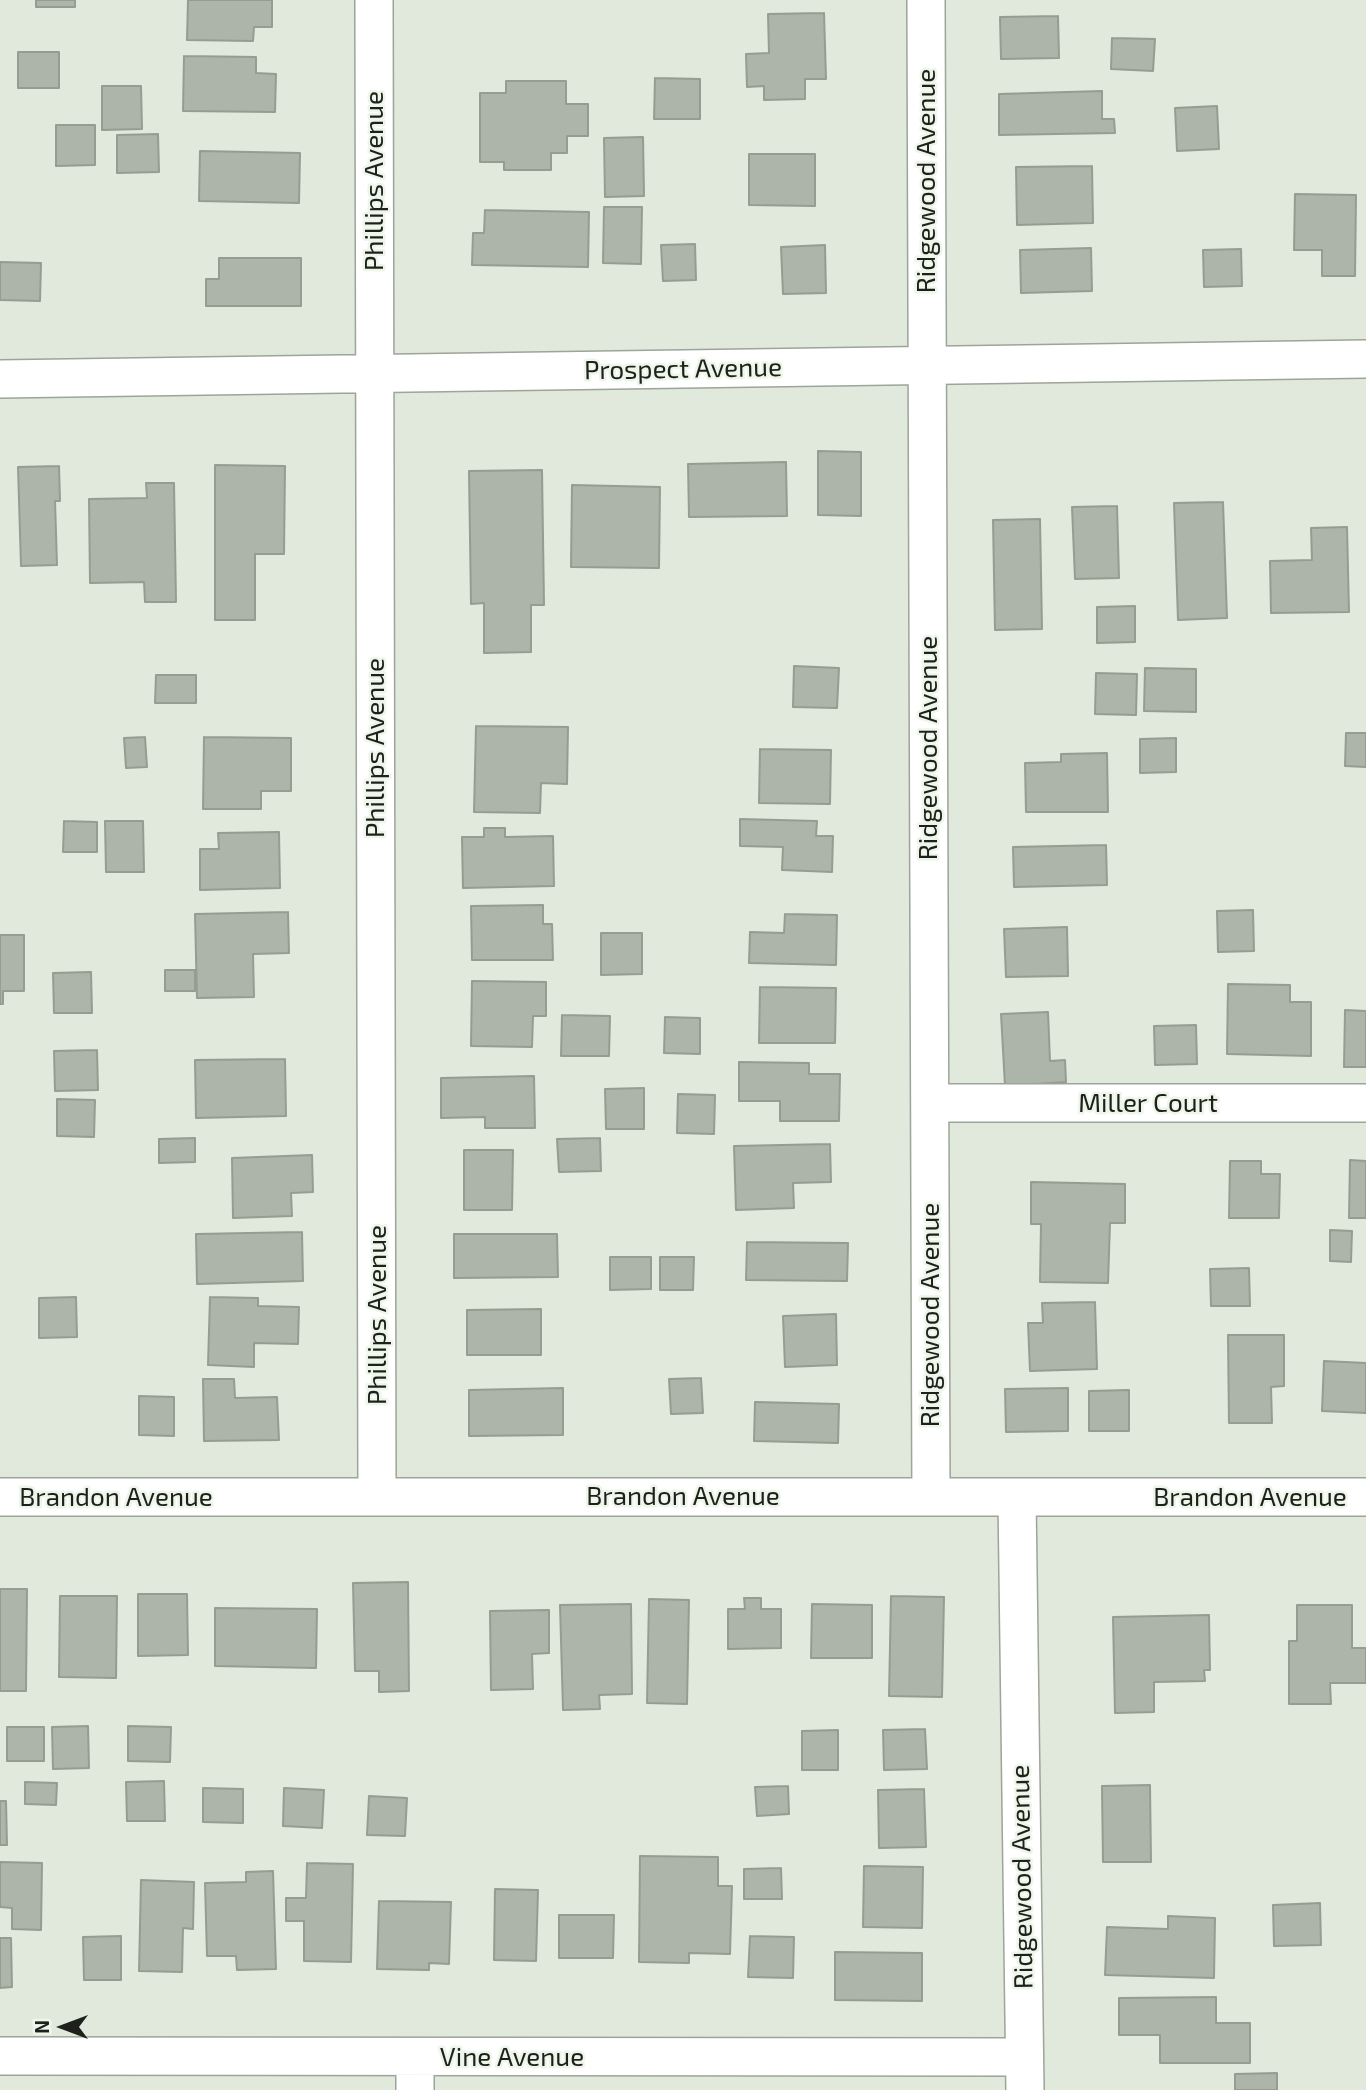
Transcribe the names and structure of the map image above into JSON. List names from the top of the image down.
{
  "streets": {
    "street": [
      "Phillips Avenue",
      "Ridgewood Avenue",
      "Prospect Avenue",
      "Miller Court",
      "Brandon Avenue",
      "Vine Avenue"
    ]
  },
  "crossings": [
    ["Phillips Avenue", "Prospect Avenue"],
    ["Phillips Avenue", "Brandon Avenue"],
    ["Ridgewood Avenue", "Prospect Avenue"],
    ["Ridgewood Avenue", "Miller Court"],
    ["Ridgewood Avenue", "Brandon Avenue"],
    ["Ridgewood Avenue", "Vine Avenue"]
  ],
  "north": "left"
}
